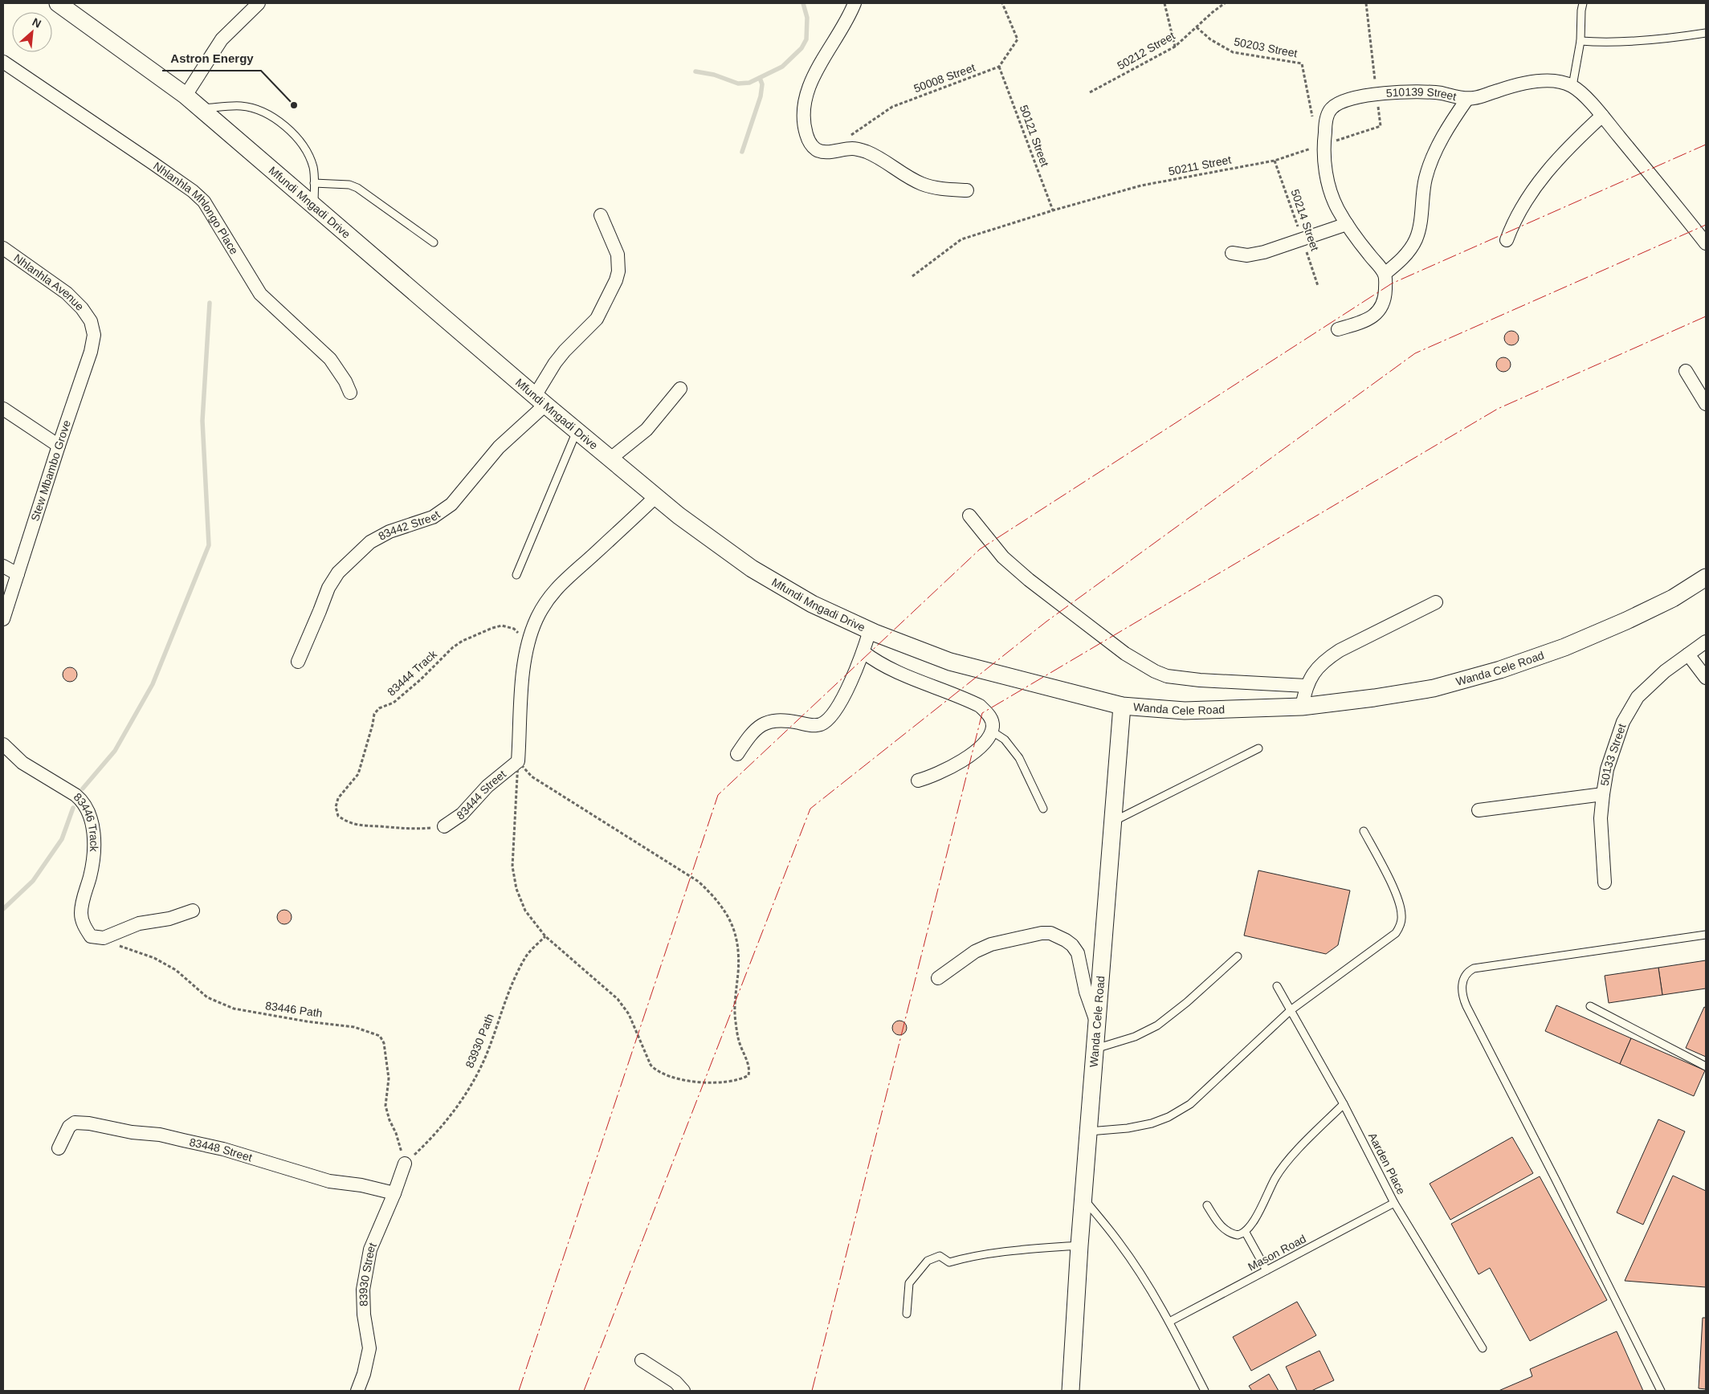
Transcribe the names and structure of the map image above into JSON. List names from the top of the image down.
{
  "streets": {
    "street": [
      "510139 Street",
      "Mfundi Mngadi Drive",
      "Nhlanhla Mhlongo Place",
      "Nhlanhla Avenue",
      "Stew Mbambo Grove",
      "83442 Street",
      "Wanda Cele Road",
      "50133 Street",
      "83444 Street",
      "83446 Track",
      "83448 Street",
      "83930 Street"
    ],
    "lane": ["Aarden Place", "Mason Road"],
    "path": [
      "50203 Street",
      "50212 Street",
      "50008 Street",
      "50121 Street",
      "50211 Street",
      "50214 Street",
      "83444 Track",
      "83446 Path",
      "83930 Path"
    ]
  },
  "crossings": [
    ["50203 Street", "50212 Street"],
    ["50008 Street", "50121 Street"],
    ["510139 Street", "50211 Street"],
    ["50121 Street", "50211 Street"],
    ["50211 Street", "50214 Street"],
    ["Mfundi Mngadi Drive", "83442 Street"],
    ["Mfundi Mngadi Drive", "Wanda Cele Road"],
    ["Nhlanhla Avenue", "Stew Mbambo Grove"],
    ["83444 Track", "83444 Street"],
    ["83446 Path", "83930 Path"],
    ["83446 Path", "83930 Street"],
    ["83930 Path", "83930 Street"],
    ["83448 Street", "83930 Street"],
    ["Aarden Place", "Mason Road"]
  ],
  "places": ["Astron Energy"],
  "north": "top right"
}
